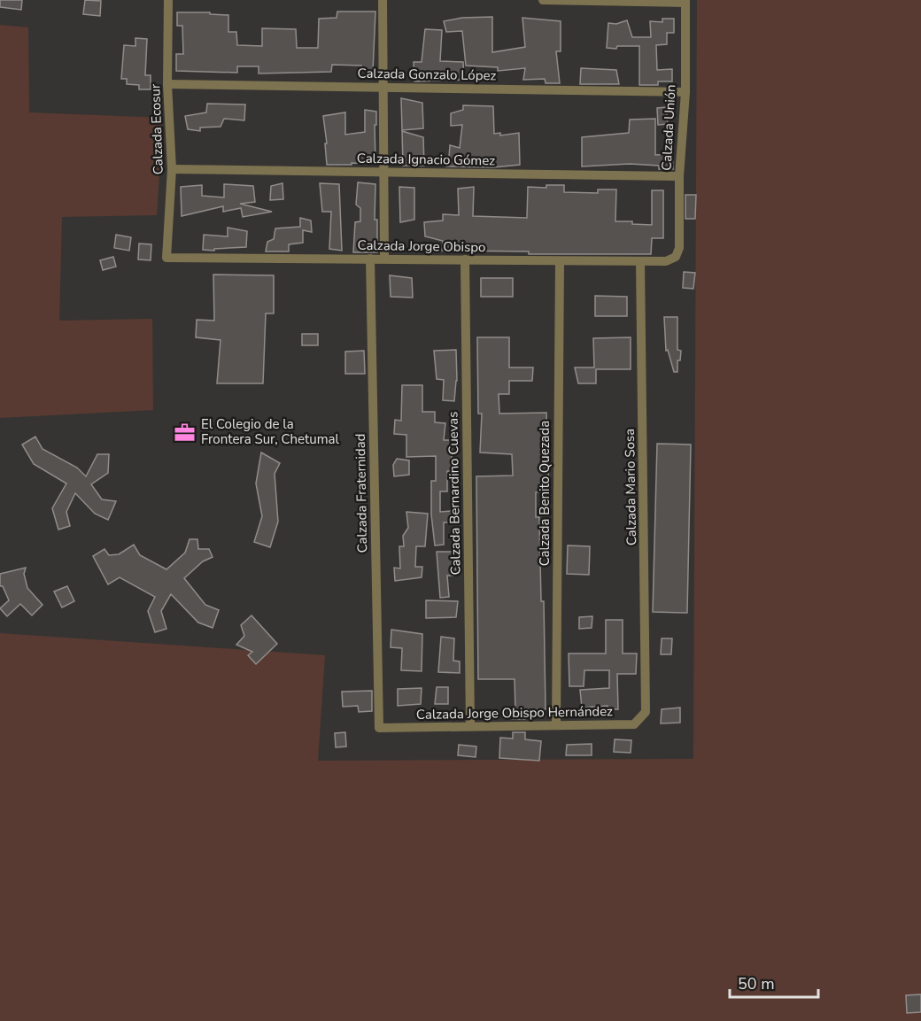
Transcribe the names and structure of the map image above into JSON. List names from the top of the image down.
{
  "streets": {
    "street": [
      "Calzada Gonzalo López",
      "Calzada Unión",
      "Calzada Ecosur",
      "Calzada Ignacio Gómez",
      "Calzada Jorge Obispo",
      "Calzada Mario Sosa",
      "Calzada Fraternidad",
      "Calzada Bernardino Cuevas",
      "Calzada Benito Quezada",
      "Calzada Jorge Obispo Hernández"
    ]
  },
  "crossings": [
    ["Calzada Gonzalo López", "Calzada Unión"],
    ["Calzada Gonzalo López", "Calzada Ecosur"],
    ["Calzada Unión", "Calzada Ignacio Gómez"],
    ["Calzada Unión", "Calzada Jorge Obispo"],
    ["Calzada Ecosur", "Calzada Ignacio Gómez"],
    ["Calzada Ecosur", "Calzada Jorge Obispo"],
    ["Calzada Jorge Obispo", "Calzada Mario Sosa"],
    ["Calzada Jorge Obispo", "Calzada Fraternidad"],
    ["Calzada Jorge Obispo", "Calzada Bernardino Cuevas"],
    ["Calzada Jorge Obispo", "Calzada Benito Quezada"],
    ["Calzada Mario Sosa", "Calzada Jorge Obispo Hernández"],
    ["Calzada Fraternidad", "Calzada Jorge Obispo Hernández"],
    ["Calzada Bernardino Cuevas", "Calzada Jorge Obispo Hernández"],
    ["Calzada Benito Quezada", "Calzada Jorge Obispo Hernández"]
  ],
  "places": {
    "office": ["El Colegio de la Frontera Sur, Chetumal"]
  },
  "scale_bar": "50 m"
}
